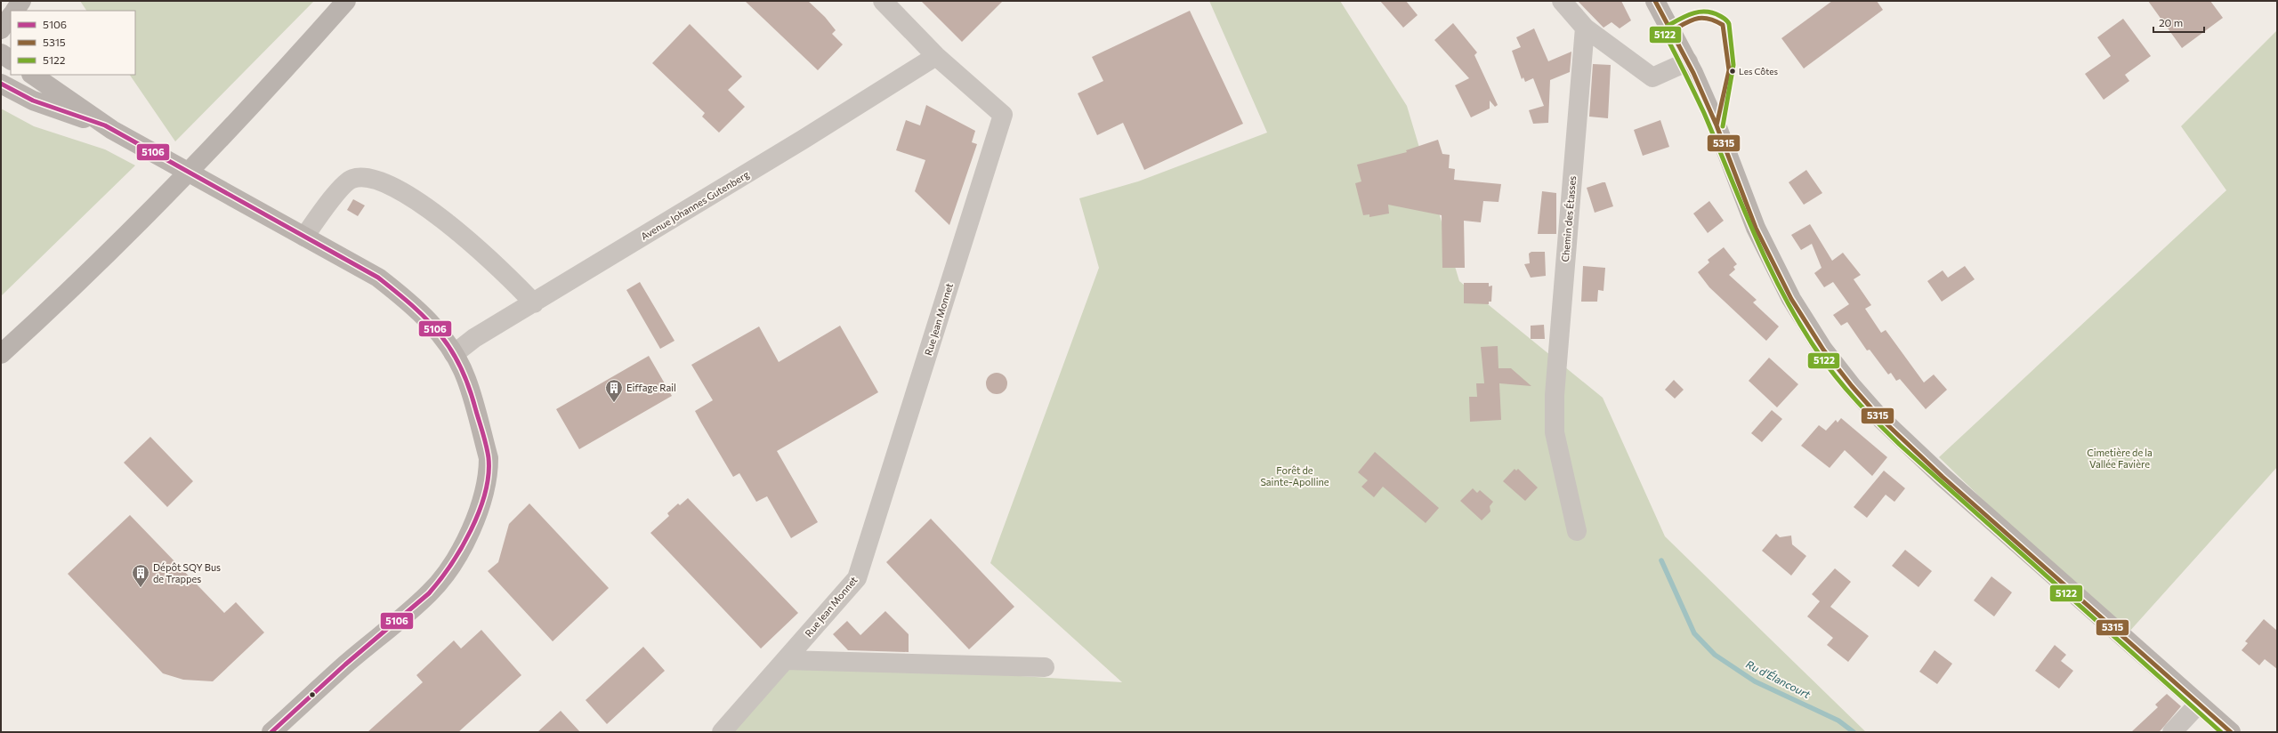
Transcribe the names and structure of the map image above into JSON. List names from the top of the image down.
{
  "streets": {
    "street": ["Avenue Johannes Gutenberg", "Chemin des Étasses", "Rue Jean Monnet"]
  },
  "crossings": [
    ["Avenue Johannes Gutenberg", "Rue Jean Monnet"]
  ],
  "water": ["Ru d'Élancourt"],
  "parks": ["Cimetière de la Vallée Favière", "Forêt de Sainte-Apolline"],
  "places": {
    "other": ["Les Côtes"],
    "building": ["Eiffage Rail", "Dépôt SQY Bus de Trappes"]
  },
  "lines": ["transit line 5315", "transit line 5122", "transit line 5106"],
  "legend": ["5106", "5315", "5122"],
  "scale_bar": "20 m"
}
